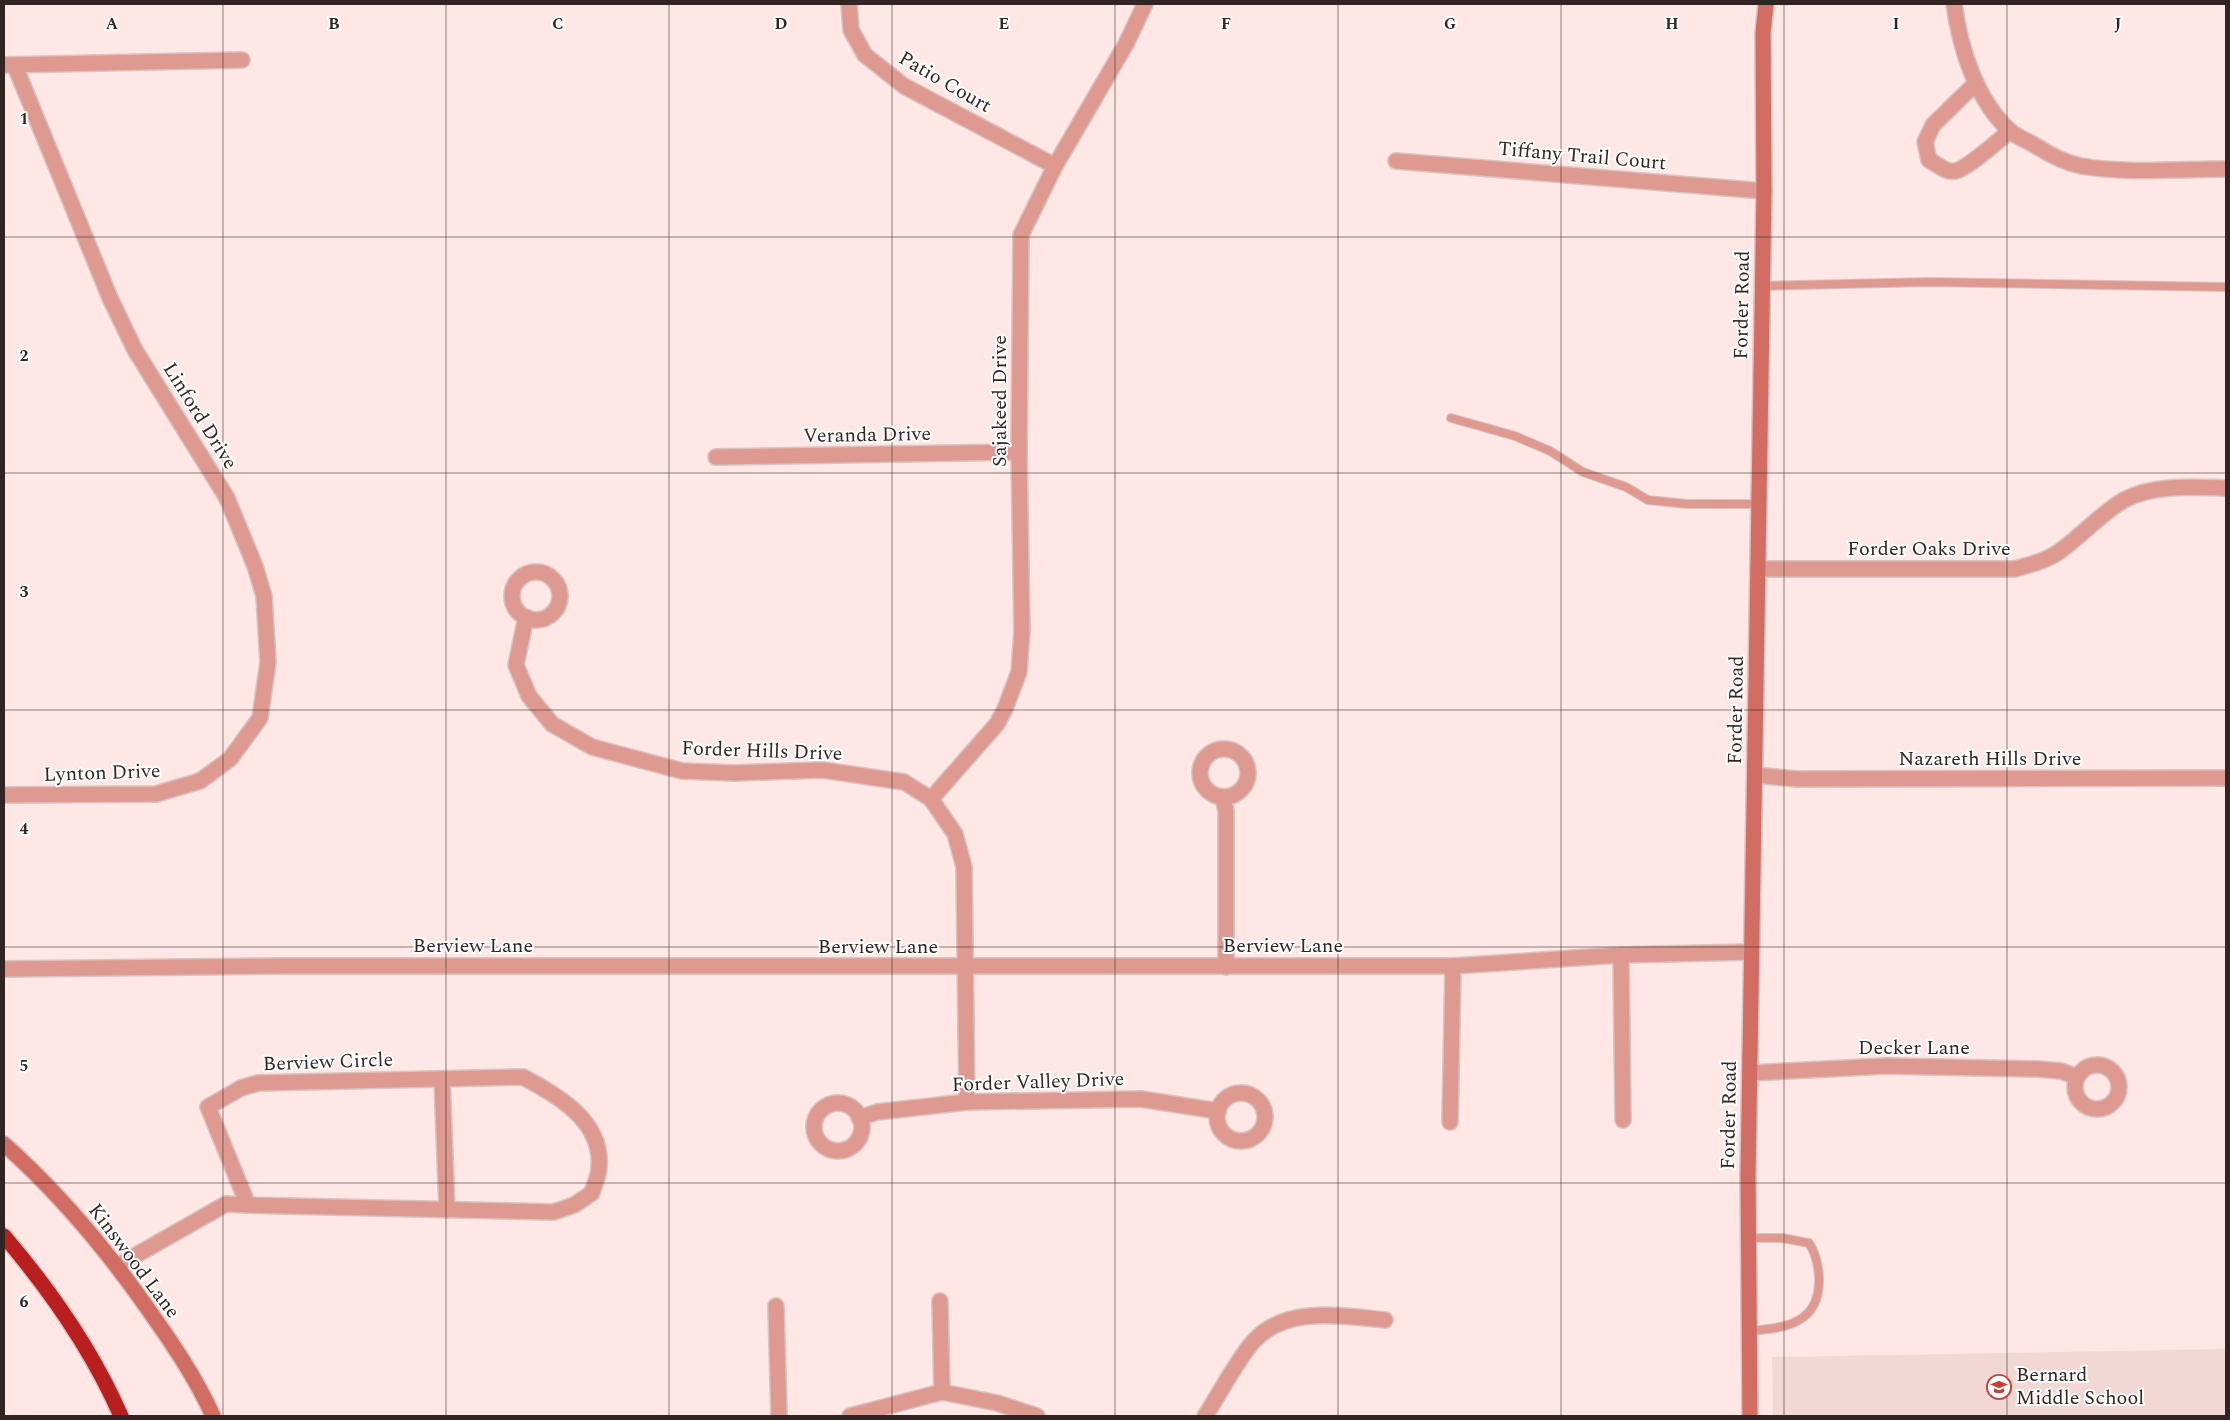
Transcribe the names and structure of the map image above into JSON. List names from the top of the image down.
{
  "streets": {
    "main road": ["Forder Road", "Kinswood Lane"],
    "street": [
      "Patio Court",
      "Tiffany Trail Court",
      "Sajakeed Drive",
      "Linford Drive",
      "Veranda Drive",
      "Forder Oaks Drive",
      "Forder Hills Drive",
      "Nazareth Hills Drive",
      "Lynton Drive",
      "Berview Lane",
      "Decker Lane",
      "Berview Circle",
      "Forder Valley Drive"
    ]
  },
  "crossings": [
    ["Patio Court", "Sajakeed Drive"],
    ["Tiffany Trail Court", "Forder Road"],
    ["Forder Road", "Forder Oaks Drive"],
    ["Forder Road", "Nazareth Hills Drive"],
    ["Forder Road", "Berview Lane"],
    ["Forder Road", "Decker Lane"],
    ["Sajakeed Drive", "Veranda Drive"],
    ["Sajakeed Drive", "Forder Hills Drive"],
    ["Linford Drive", "Lynton Drive"],
    ["Forder Hills Drive", "Berview Lane"],
    ["Forder Hills Drive", "Forder Valley Drive"],
    ["Berview Circle", "Kinswood Lane"]
  ],
  "places": {
    "school or university": ["Bernard Middle School"]
  },
  "grid": {
    "columns": [
      "A",
      "B",
      "C",
      "D",
      "E",
      "F",
      "G",
      "H",
      "I",
      "J"
    ],
    "rows": [
      "1",
      "2",
      "3",
      "4",
      "5",
      "6"
    ]
  }
}
